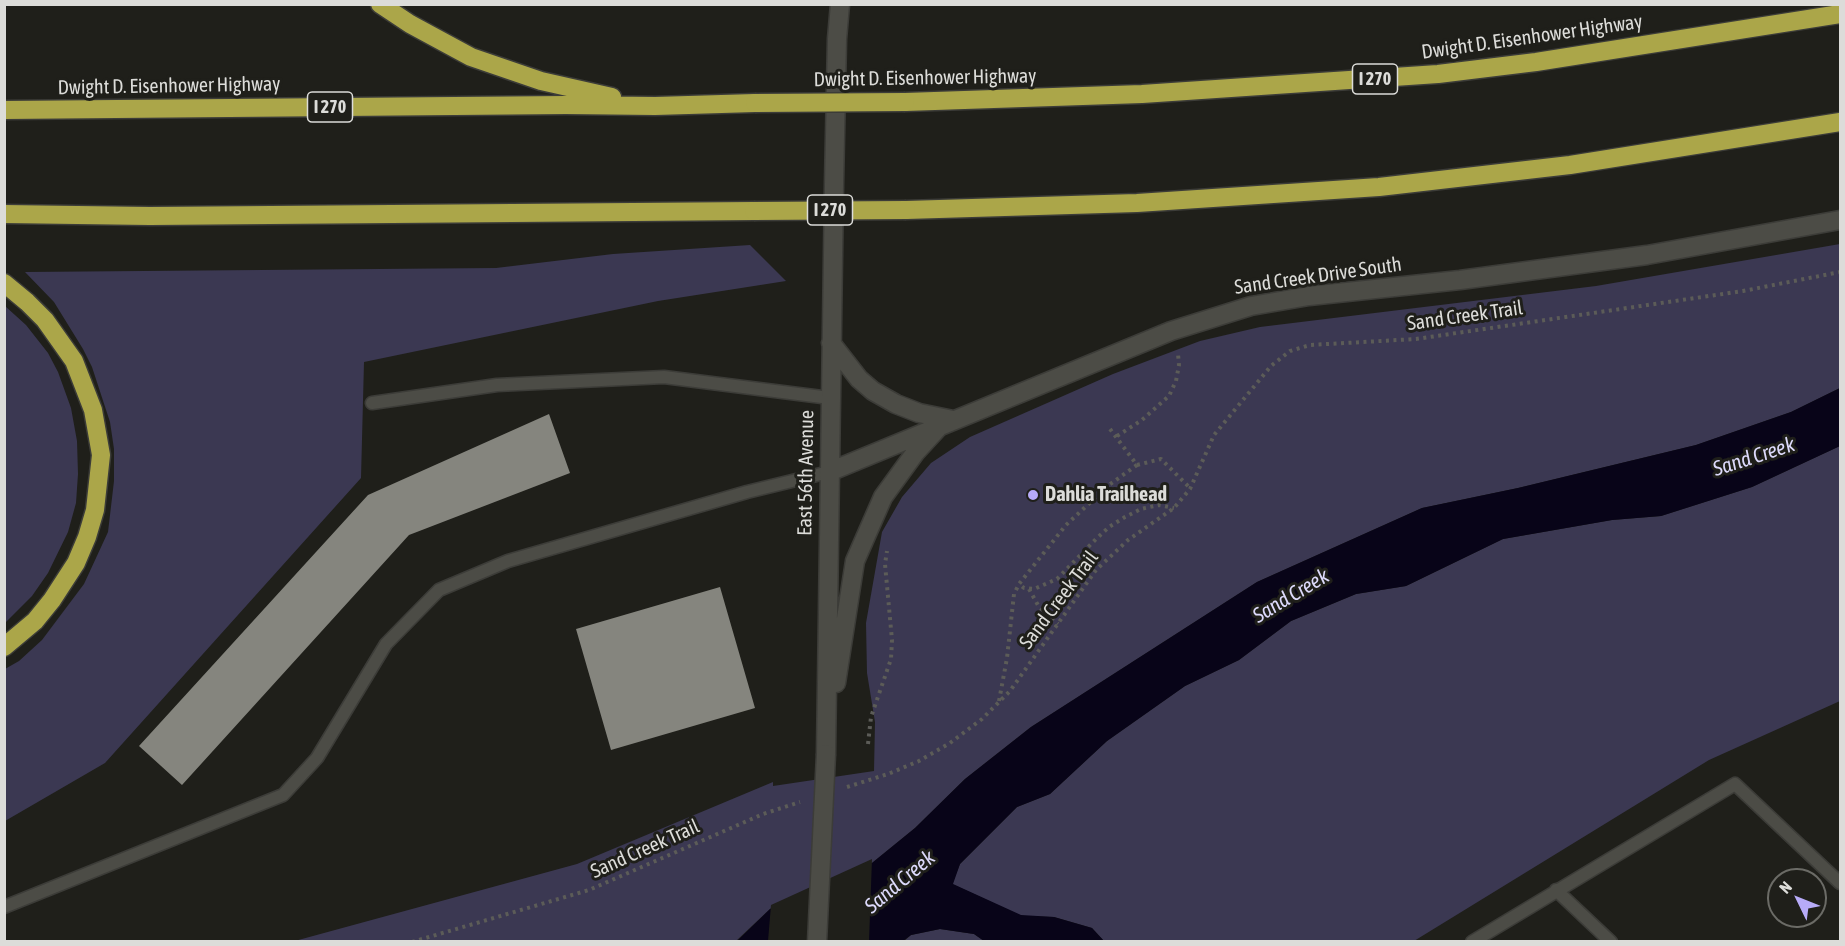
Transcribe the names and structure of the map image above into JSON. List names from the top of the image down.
{
  "streets": {
    "highway": ["Dwight D. Eisenhower Highway", "I 270"],
    "main road": ["Sand Creek Drive South", "East 56th Avenue"],
    "path": ["Sand Creek Trail"]
  },
  "crossings": [
    ["Sand Creek Drive South", "East 56th Avenue"]
  ],
  "water": ["Sand Creek"],
  "places": ["Dahlia Trailhead"],
  "north": "top left"
}
